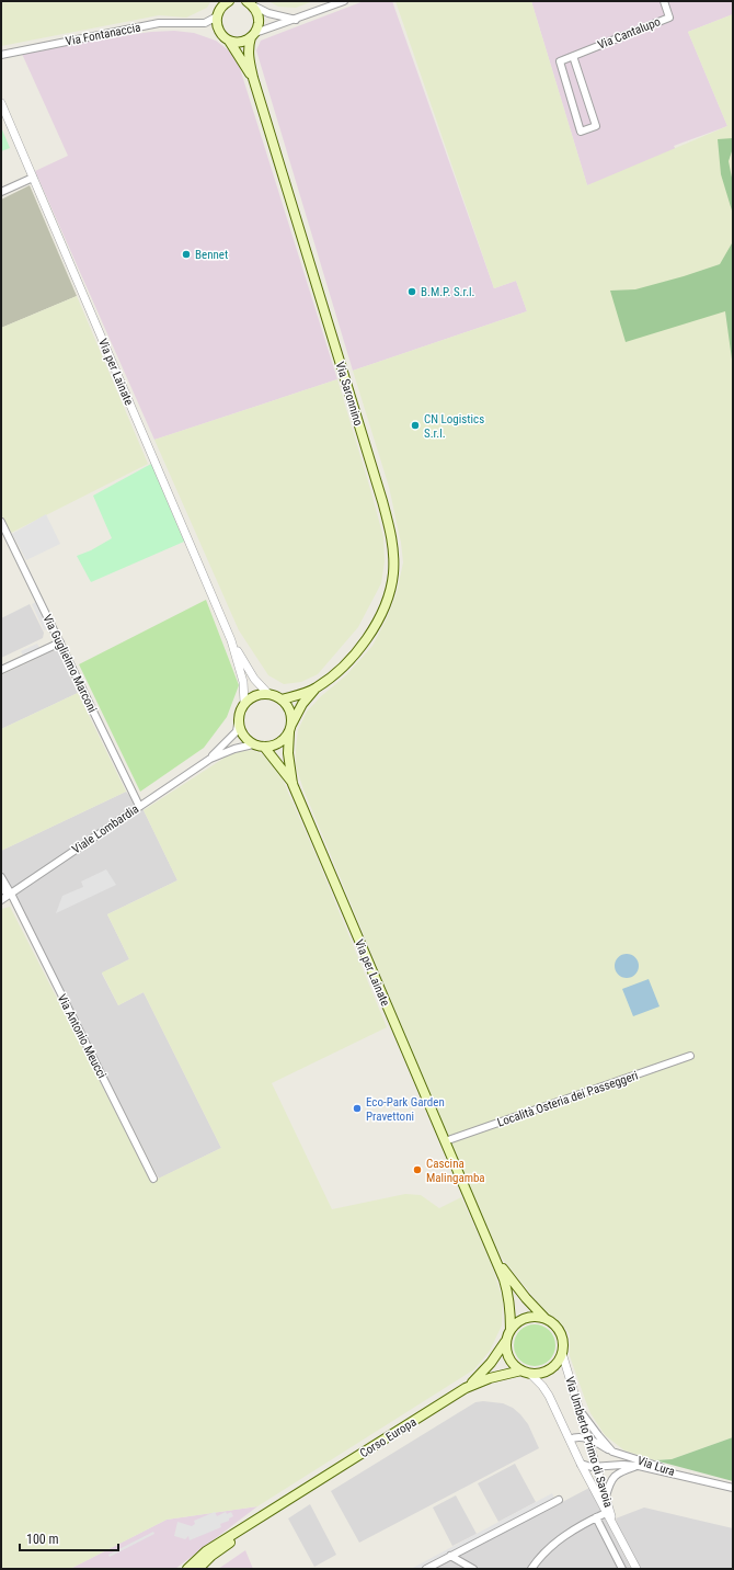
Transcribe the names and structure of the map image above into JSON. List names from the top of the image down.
{
  "streets": {
    "main road": ["Via per Lainate", "Via Saronnino", "Corso Europa"],
    "street": [
      "Via Cantalupo",
      "Via Fontanaccia",
      "Via Guglielmo Marconi",
      "Viale Lombardia",
      "Via Antonio Meucci",
      "Località Osteria dei Passeggeri",
      "Via Umberto Primo di Savoia",
      "Via Lura"
    ]
  },
  "crossings": [
    ["Via per Lainate", "Via Saronnino"],
    ["Via per Lainate", "Viale Lombardia"],
    ["Via per Lainate", "Località Osteria dei Passeggeri"],
    ["Via Saronnino", "Viale Lombardia"],
    ["Via Guglielmo Marconi", "Viale Lombardia"],
    ["Viale Lombardia", "Via Antonio Meucci"],
    ["Corso Europa", "Via Umberto Primo di Savoia"],
    ["Via Umberto Primo di Savoia", "Via Lura"]
  ],
  "places": [
    "Bennet",
    "B.M.P. S.r.l.",
    "CN Logistics S.r.l.",
    "Eco-Park Garden Pravettoni",
    "Cascina Malingamba"
  ],
  "scale_bar": "100 m"
}
